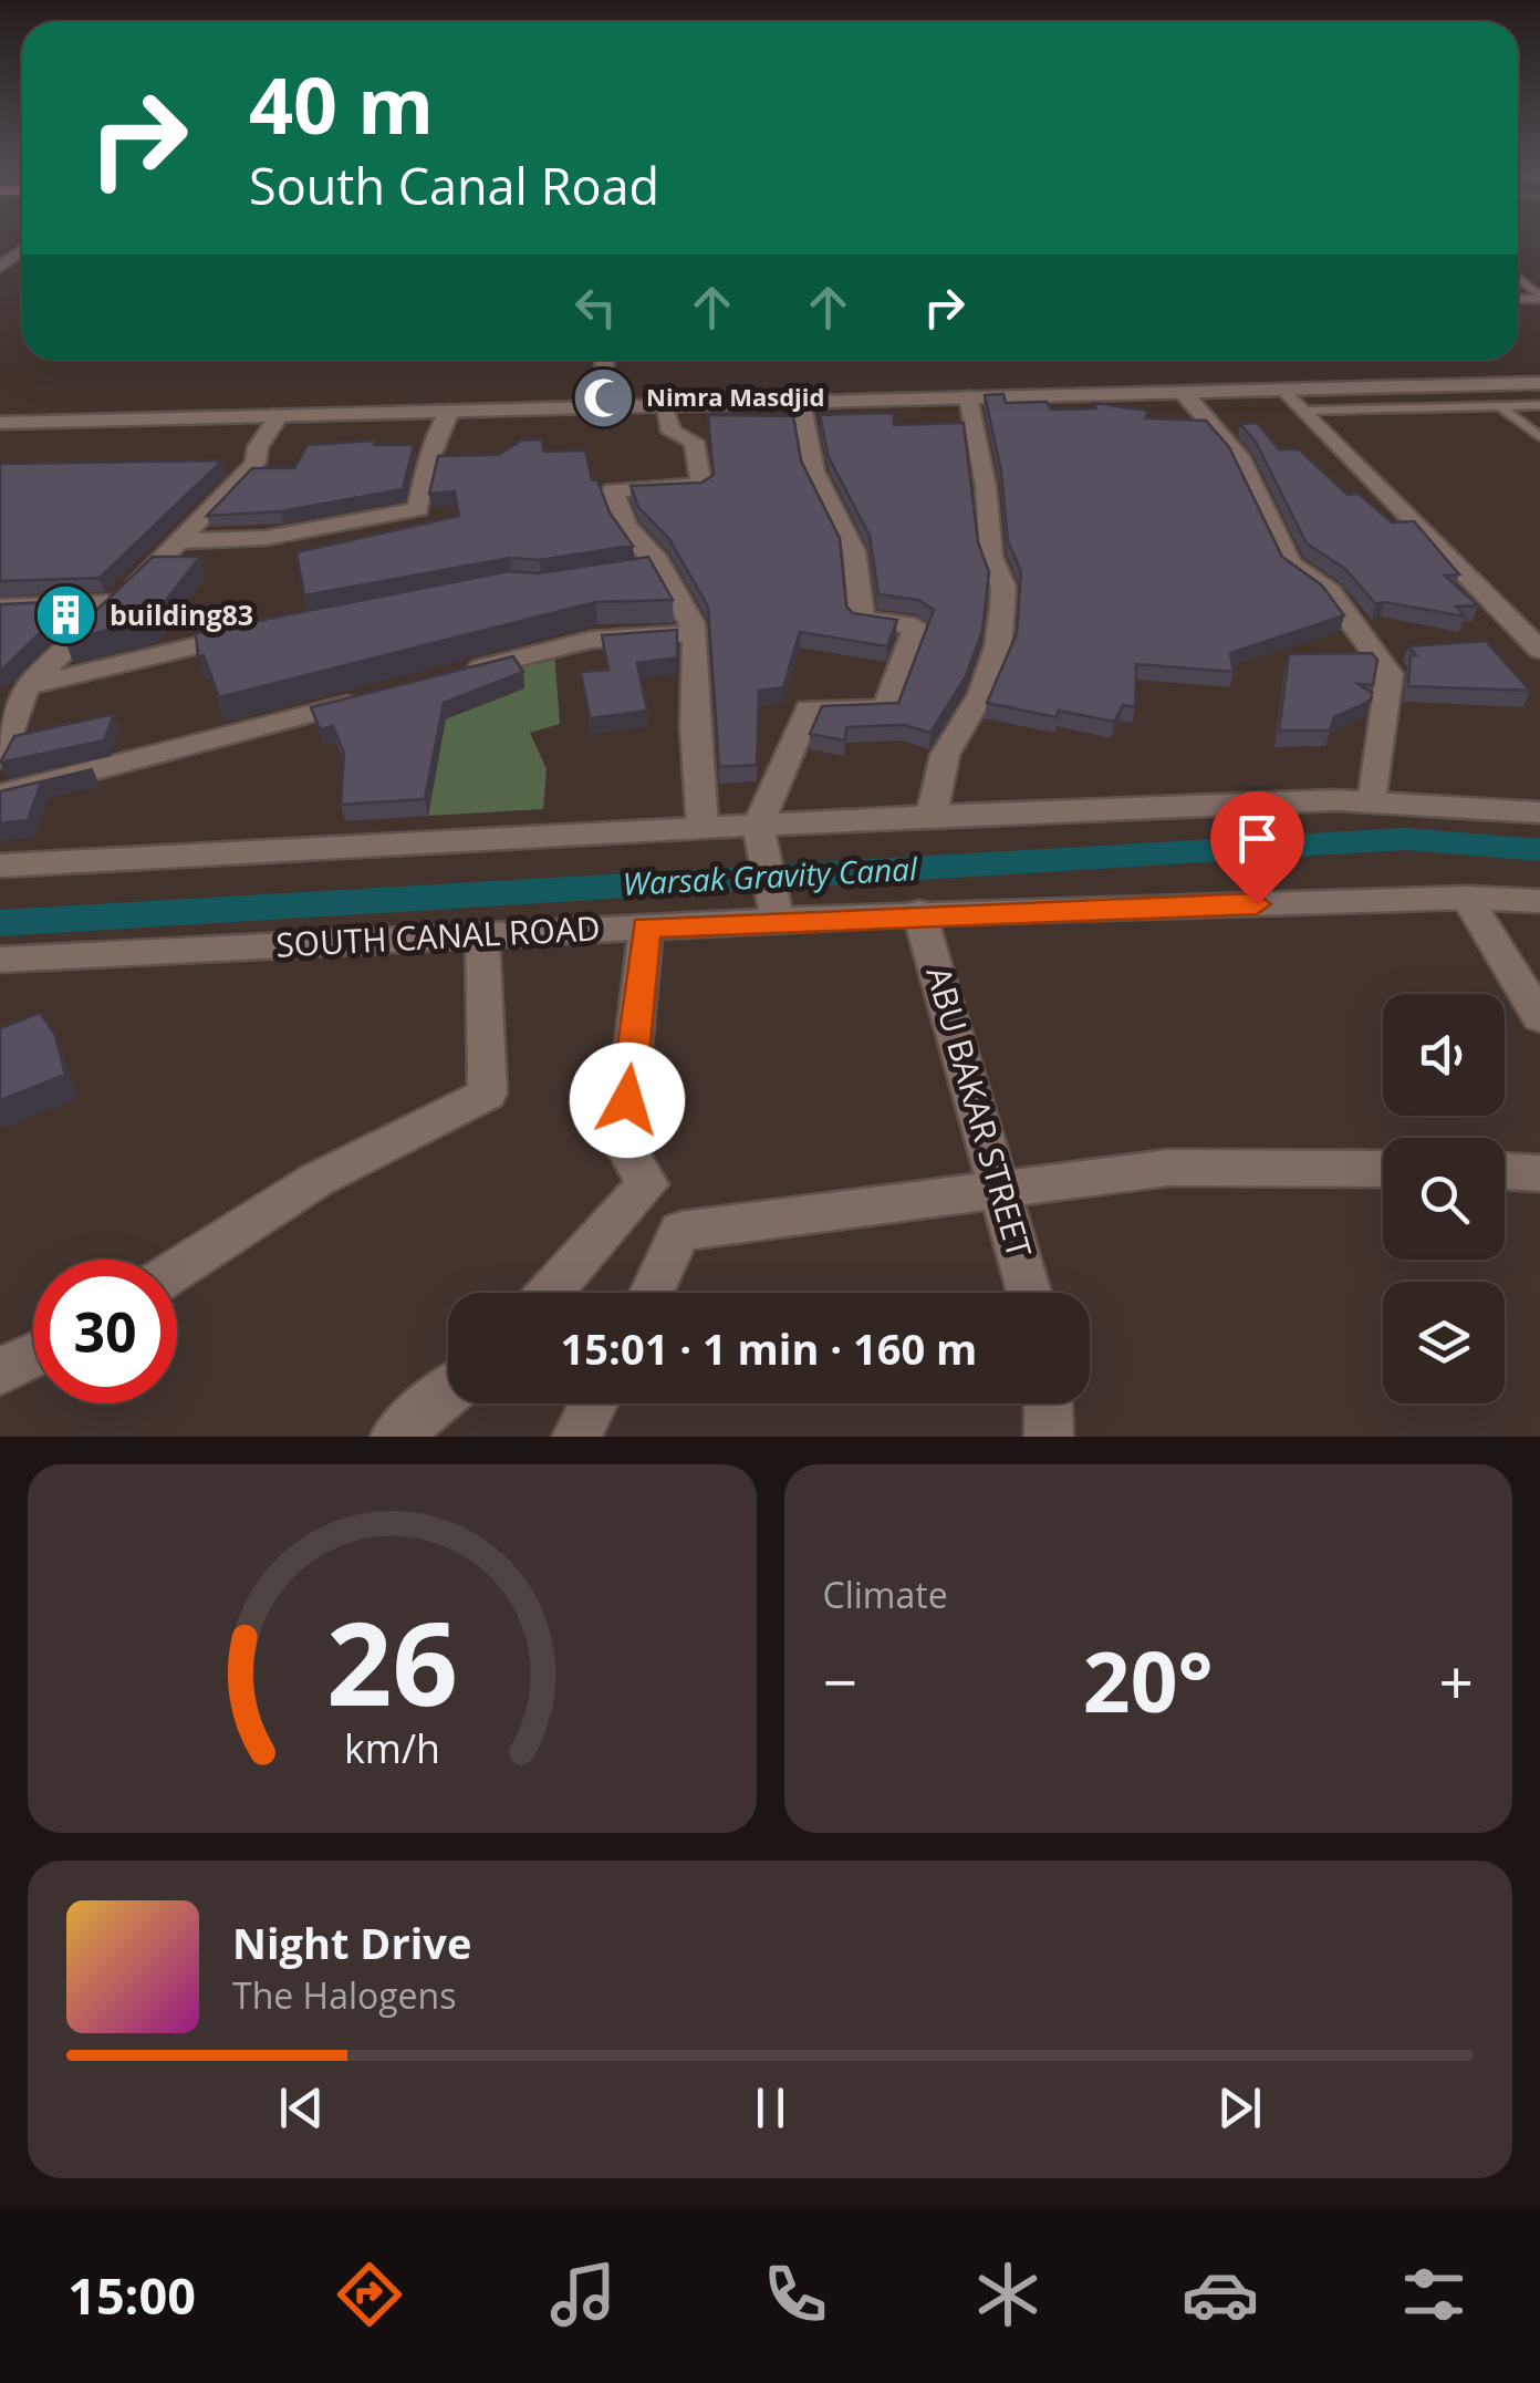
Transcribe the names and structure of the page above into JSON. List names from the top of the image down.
{
  "streets": {
    "street": ["SOUTH CANAL ROAD", "ABU BAKAR STREET"]
  },
  "crossings": [
    ["SOUTH CANAL ROAD", "ABU BAKAR STREET"]
  ],
  "water": ["Warsak Gravity Canal"],
  "places": {
    "mosque": ["Nimra Masdjid"],
    "building": ["building83"]
  },
  "page": {
    "turn": ["40 m", "South Canal Road"],
    "limit": "30",
    "trip": "15:01 · 1 min · 160 m",
    "tile": "Climate",
    "heat": ["−", "20°", "+"],
    "song": ["Night Drive", "The Halogens"],
    "tabs": "15:00",
    "gauge": ["26", "km/h"]
  }
}
